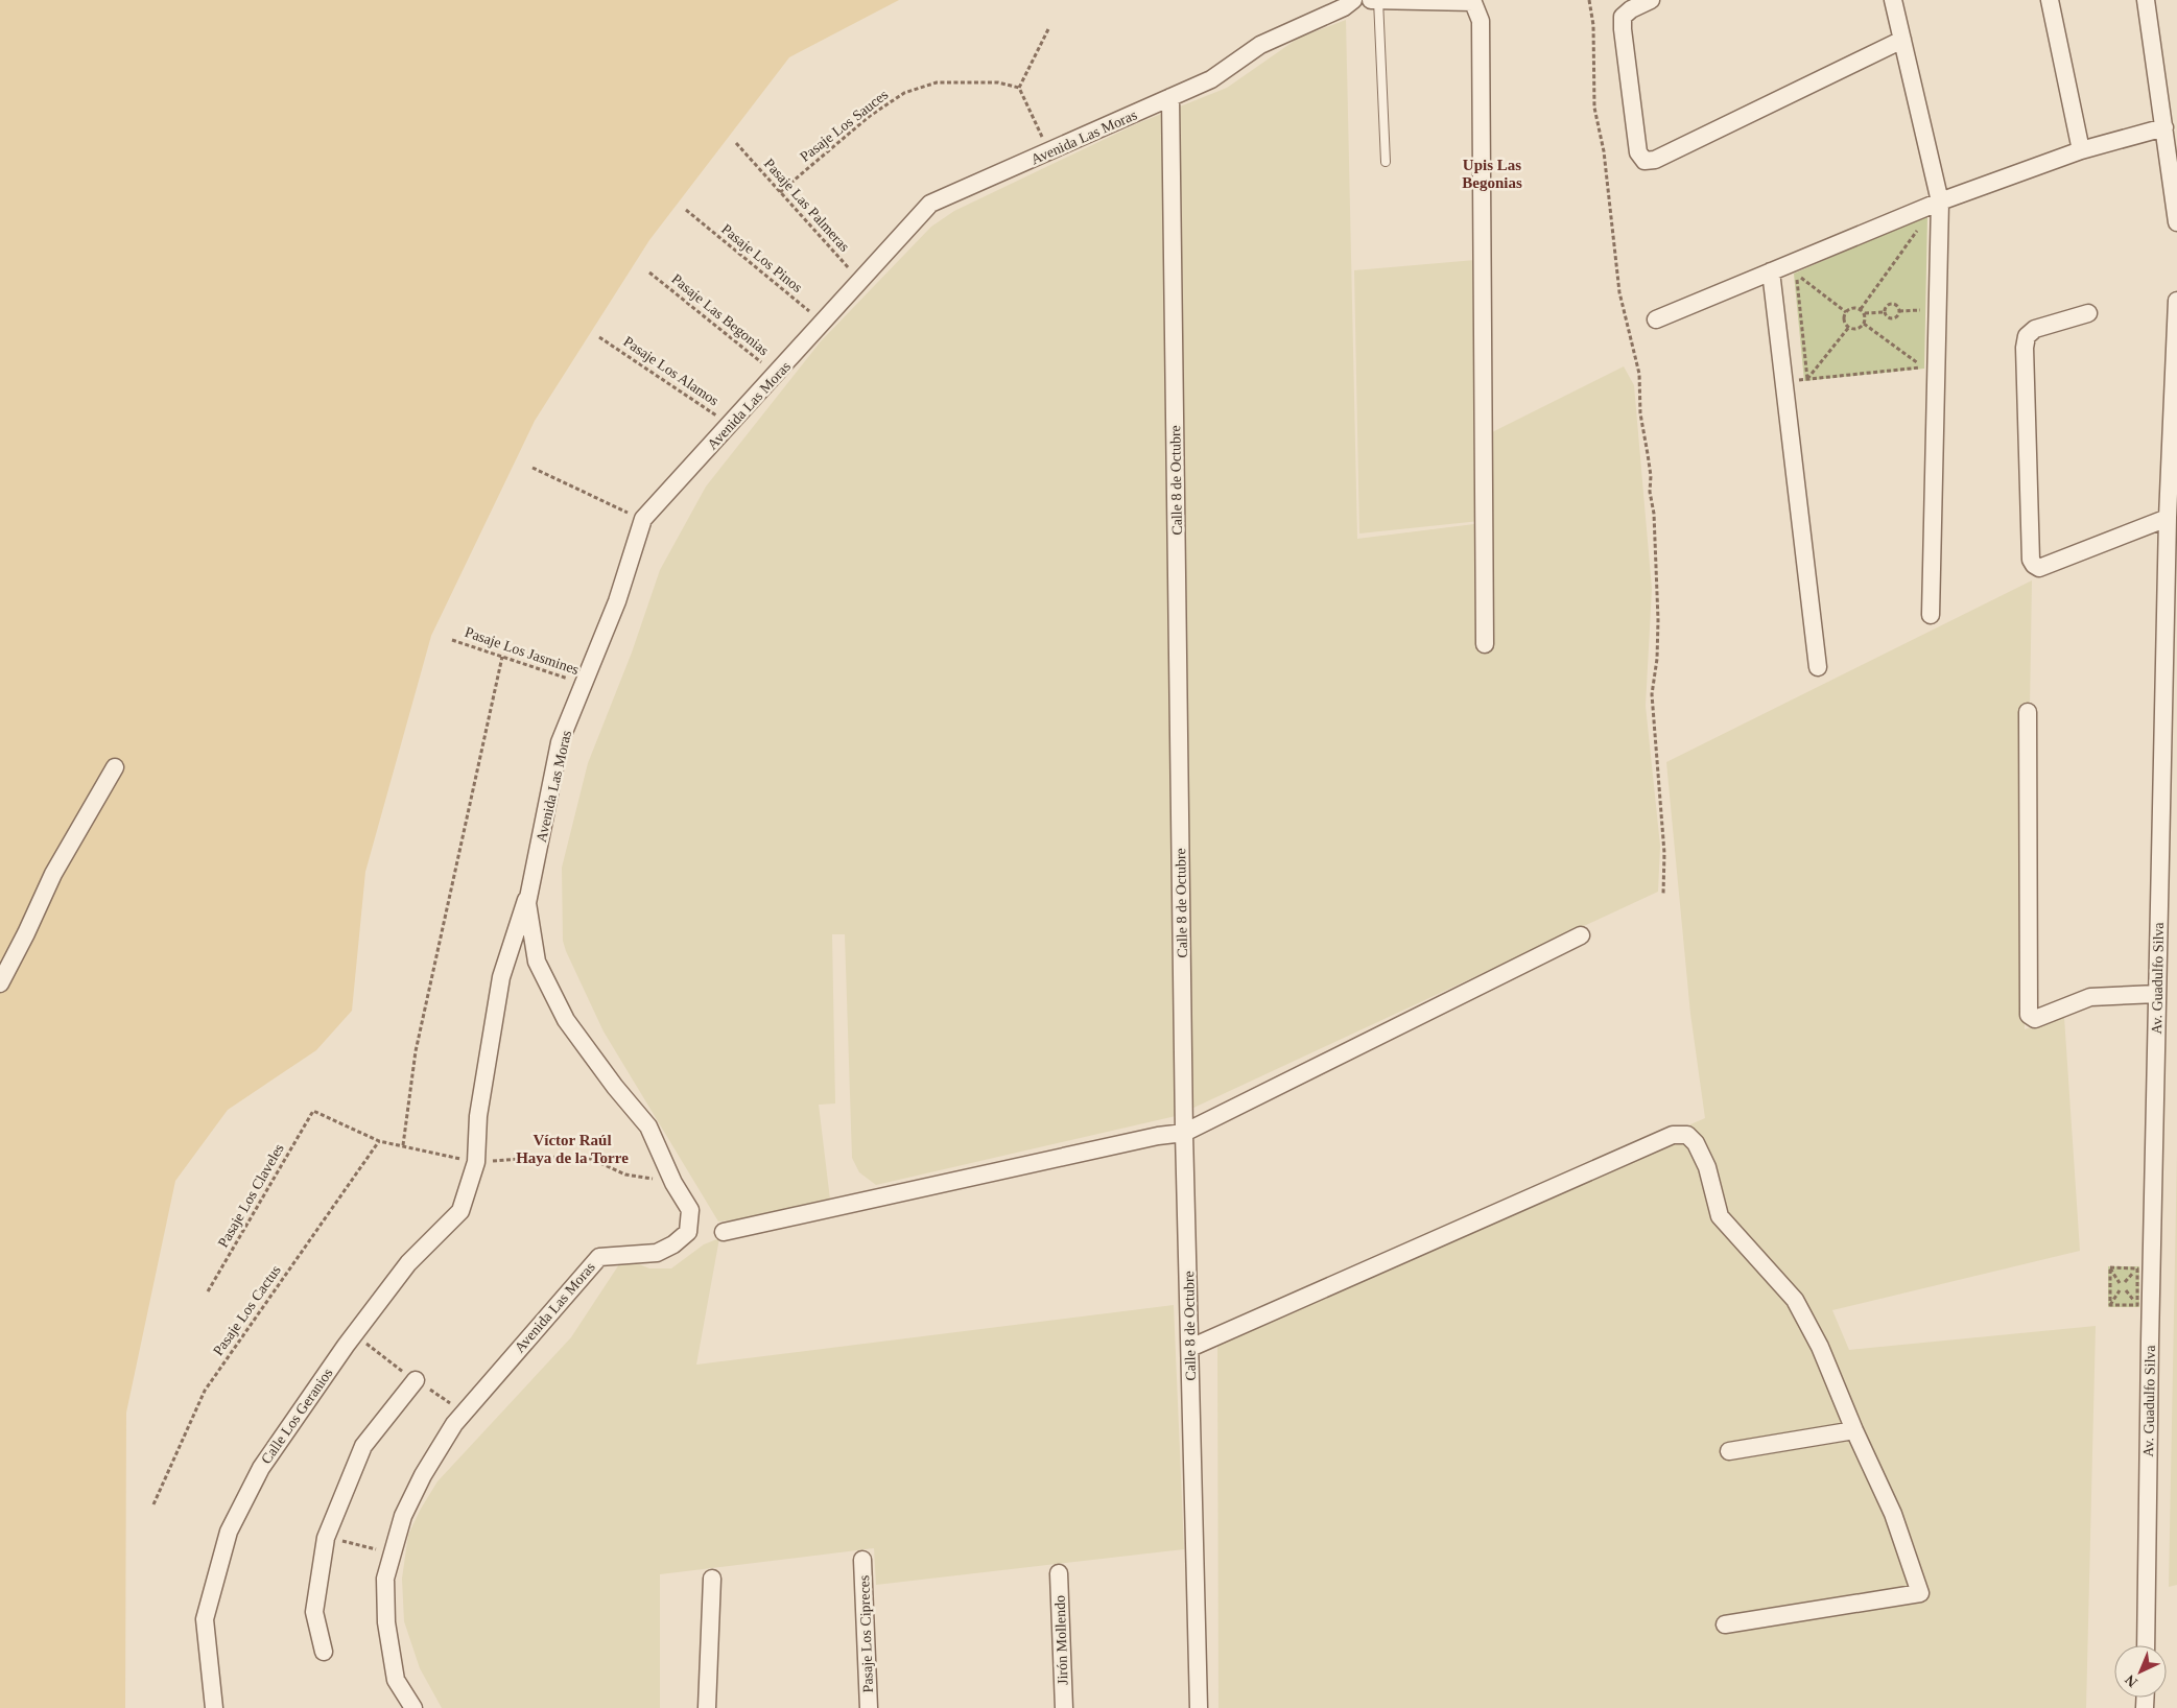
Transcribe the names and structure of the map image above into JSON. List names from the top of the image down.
{
  "streets": {
    "street": [
      "Avenida Las Moras",
      "Calle 8 de Octubre",
      "Av. Guadulfo Silva",
      "Calle Los Geranios",
      "Pasaje Los Cipreces",
      "Jirón Mollendo"
    ],
    "path": [
      "Pasaje Los Sauces",
      "Pasaje Las Palmeras",
      "Pasaje Los Pinos",
      "Pasaje Las Begonias",
      "Pasaje Los Alamos",
      "Pasaje Los Jasmines",
      "Pasaje Los Claveles",
      "Pasaje Los Cactus"
    ]
  },
  "crossings": [
    ["Pasaje Los Sauces", "Pasaje Las Palmeras"],
    ["Avenida Las Moras", "Pasaje Las Palmeras"],
    ["Avenida Las Moras", "Pasaje Los Pinos"],
    ["Avenida Las Moras", "Pasaje Las Begonias"],
    ["Avenida Las Moras", "Pasaje Los Alamos"],
    ["Avenida Las Moras", "Calle 8 de Octubre"],
    ["Avenida Las Moras", "Pasaje Los Jasmines"],
    ["Avenida Las Moras", "Calle Los Geranios"]
  ],
  "districts": ["Upis Las Begonias", "Víctor Raúl Haya de la Torre"],
  "north": "bottom left"
}
